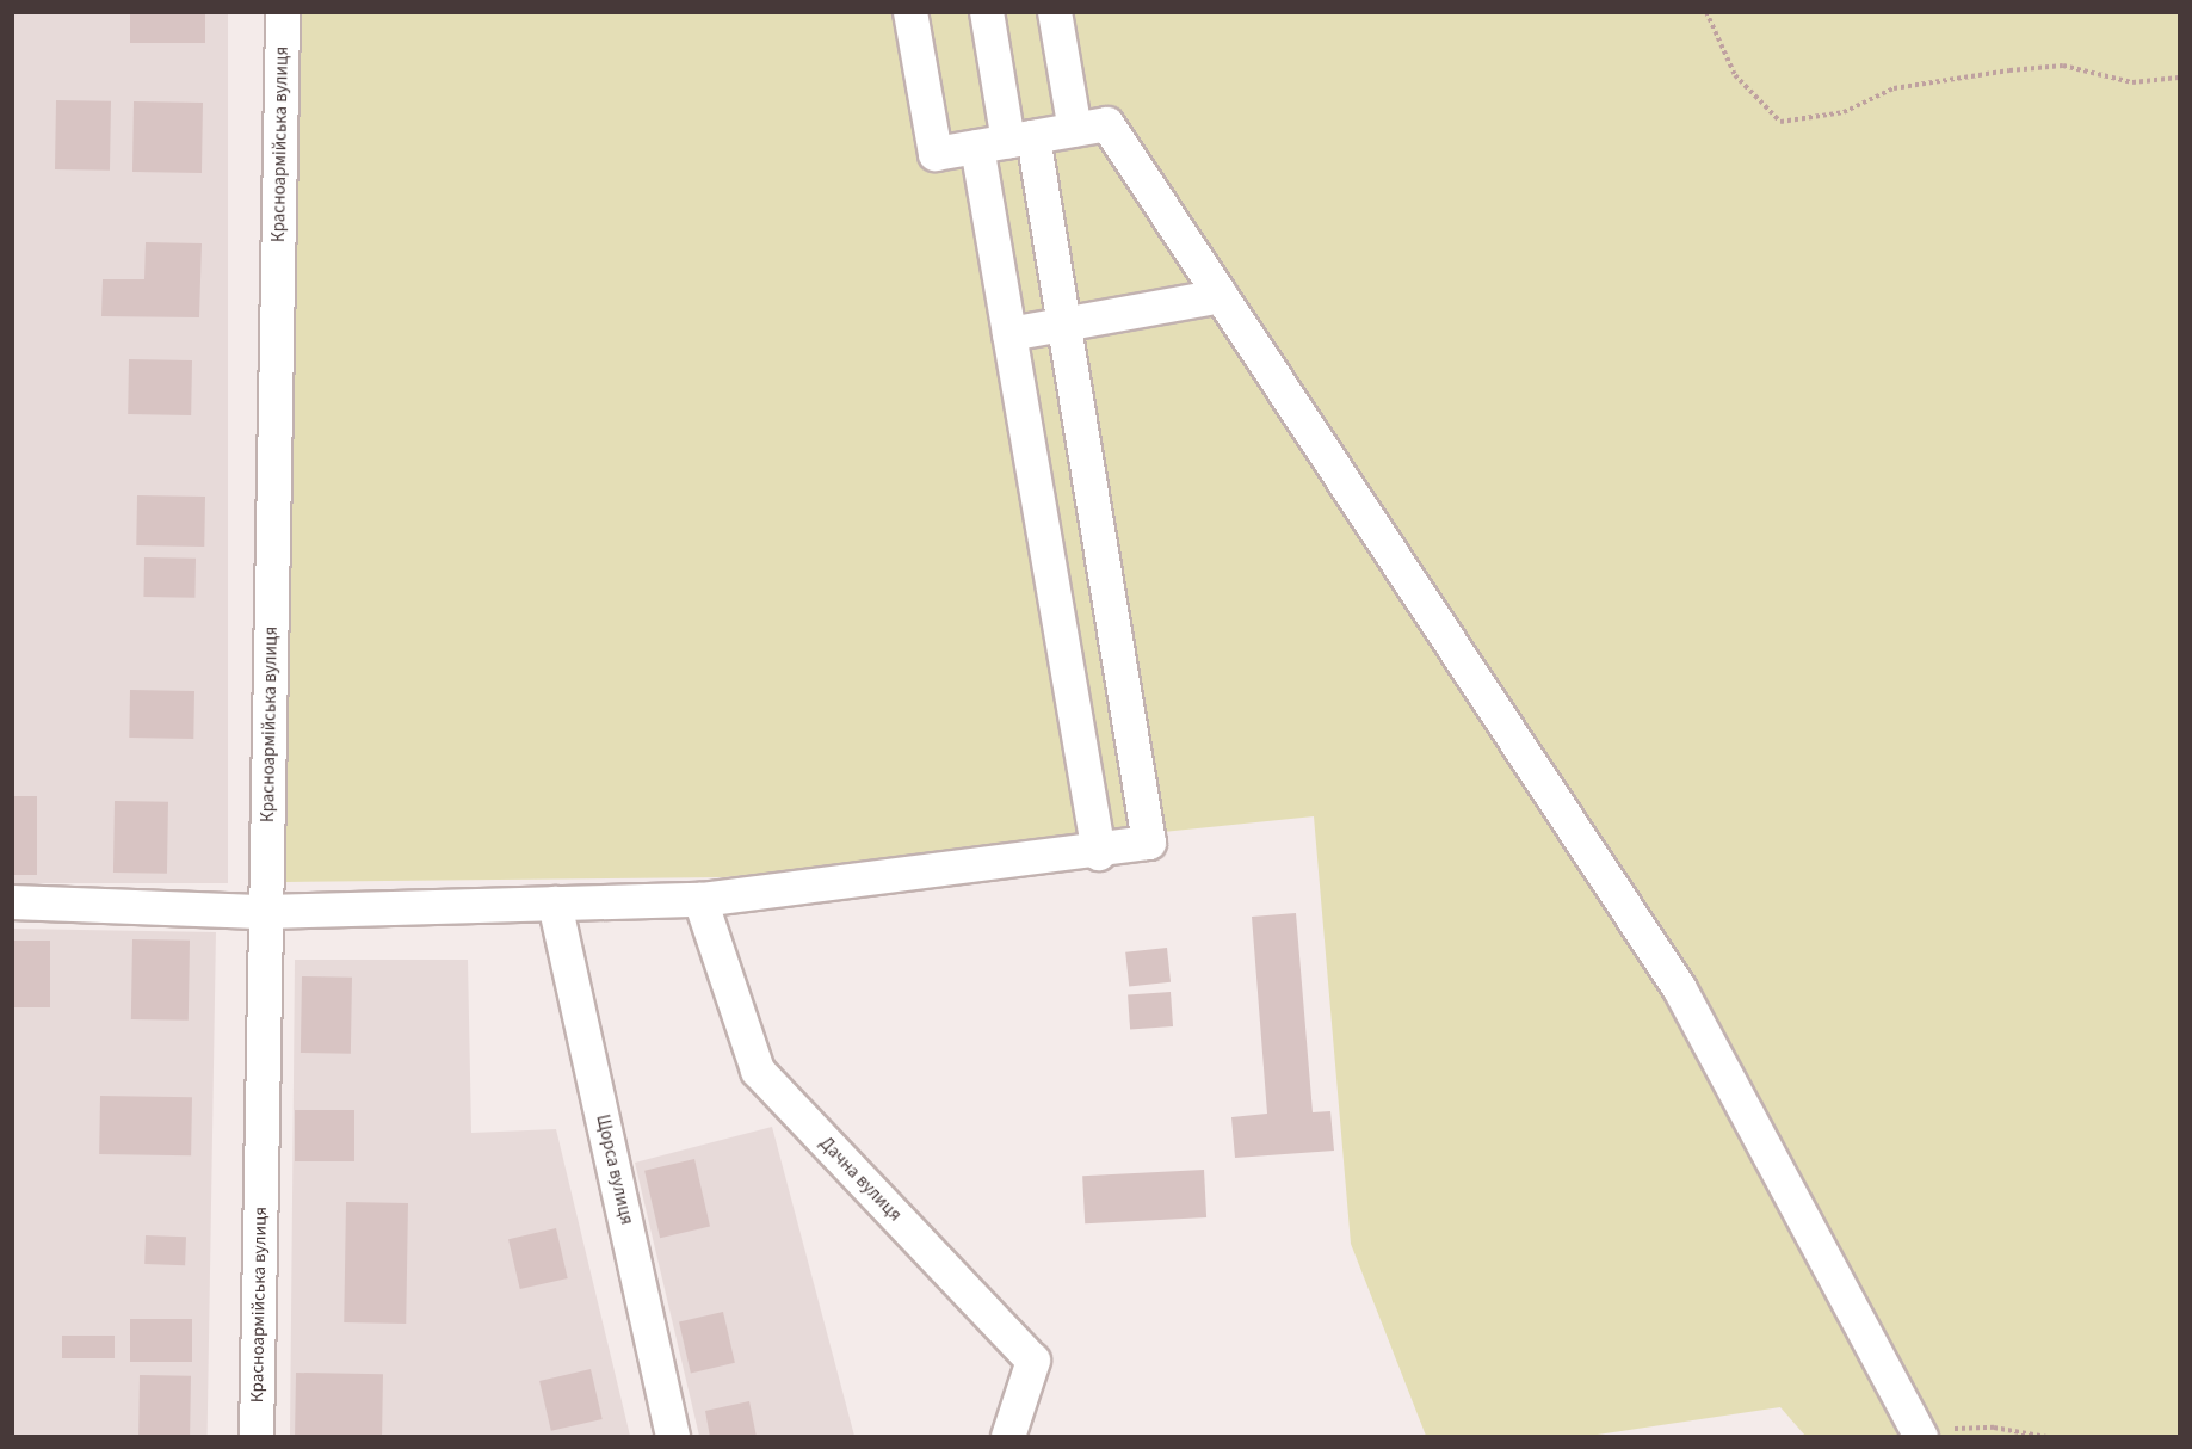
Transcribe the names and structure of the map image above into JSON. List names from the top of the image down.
{
  "streets": {
    "street": ["Красноармійська вулиця", "Щорса вулиця", "Дачна вулиця"]
  }
}
